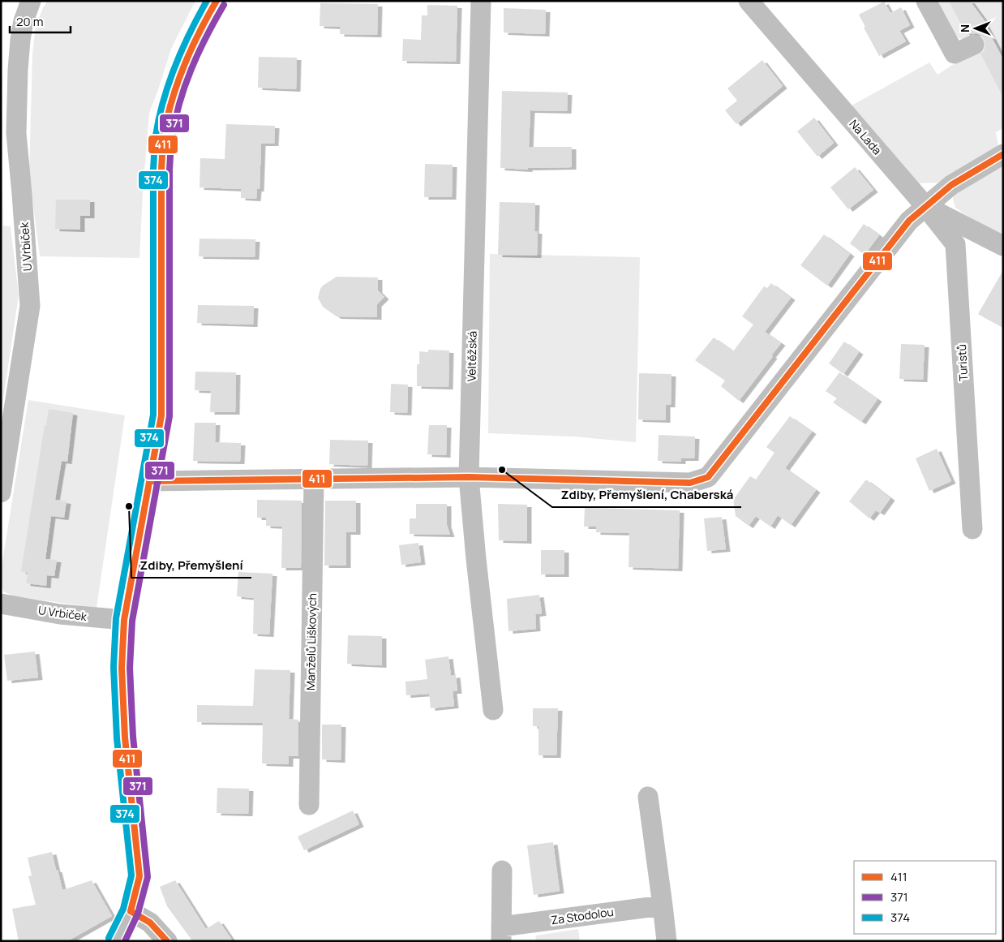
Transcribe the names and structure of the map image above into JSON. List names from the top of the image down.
{
  "streets": {
    "street": [
      "Na Lada",
      "U Vrbiček",
      "Veltěžská",
      "Turistů",
      "Manželů Liškových",
      "Za Stodolou"
    ]
  },
  "crossings": [
    ["Na Lada", "Turistů"]
  ],
  "places": ["Zdiby, Přemyšlení, Chaberská", "Zdiby, Přemyšlení"],
  "lines": ["transit line 411", "transit line 374", "transit line 371"],
  "legend": ["411", "371", "374"],
  "scale_bar": "20 m",
  "north": "left"
}
